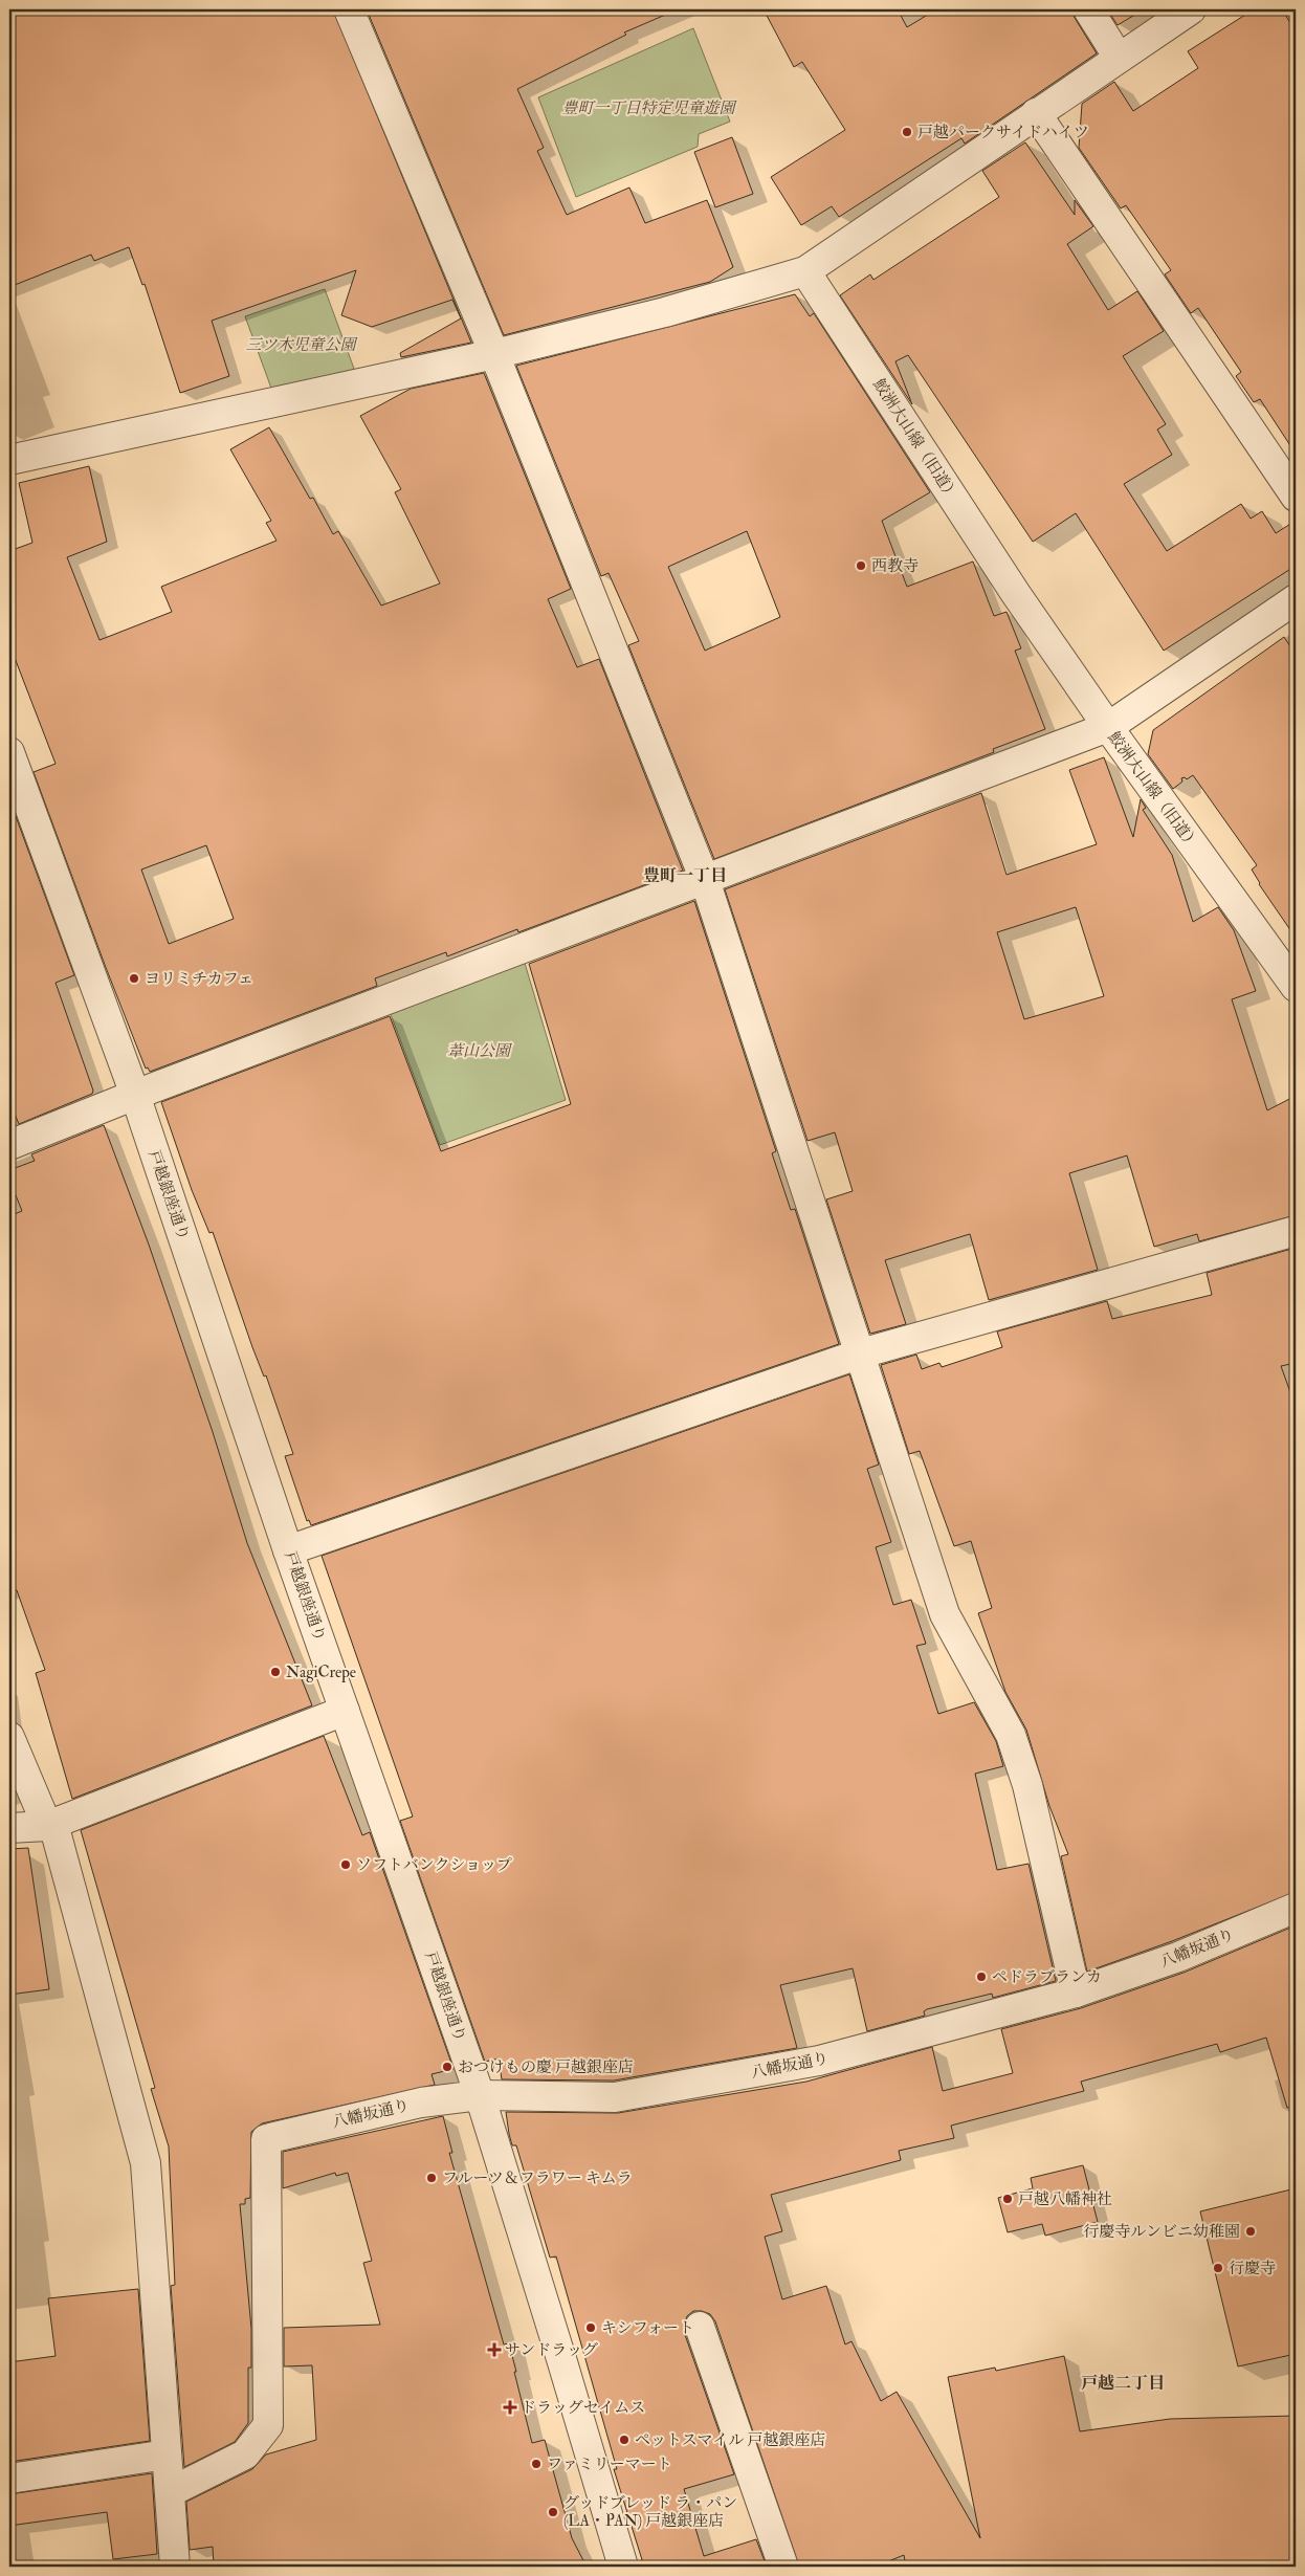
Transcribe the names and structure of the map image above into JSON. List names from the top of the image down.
{
  "streets": {
    "street": ["鮫洲大山線（旧道）", "戸越銀座通り", "八幡坂通り"]
  },
  "crossings": [
    ["戸越銀座通り", "八幡坂通り"]
  ],
  "districts": ["豊町一丁目", "戸越二丁目"],
  "parks": ["豊町一丁目特定児童遊園", "三ツ木児童公園", "葦山公園"],
  "places": {
    "other": [
      "戸越パークサイドハイツ",
      "西教寺",
      "ヨリミチカフェ",
      "NagiCrepe",
      "ソフトバンクショップ",
      "ペドラブランカ",
      "おつけもの慶 戸越銀座店",
      "フルーツ＆フラワー キムラ",
      "戸越八幡神社",
      "行慶寺ルンビニ幼稚園",
      "行慶寺",
      "キシフォート",
      "ペットスマイル 戸越銀座店",
      "ファミリーマート",
      "グッドブレッド ラ・パン (LA・PAN) 戸越銀座店"
    ],
    "health": ["サンドラッグ", "ドラッグセイムス"]
  }
}
